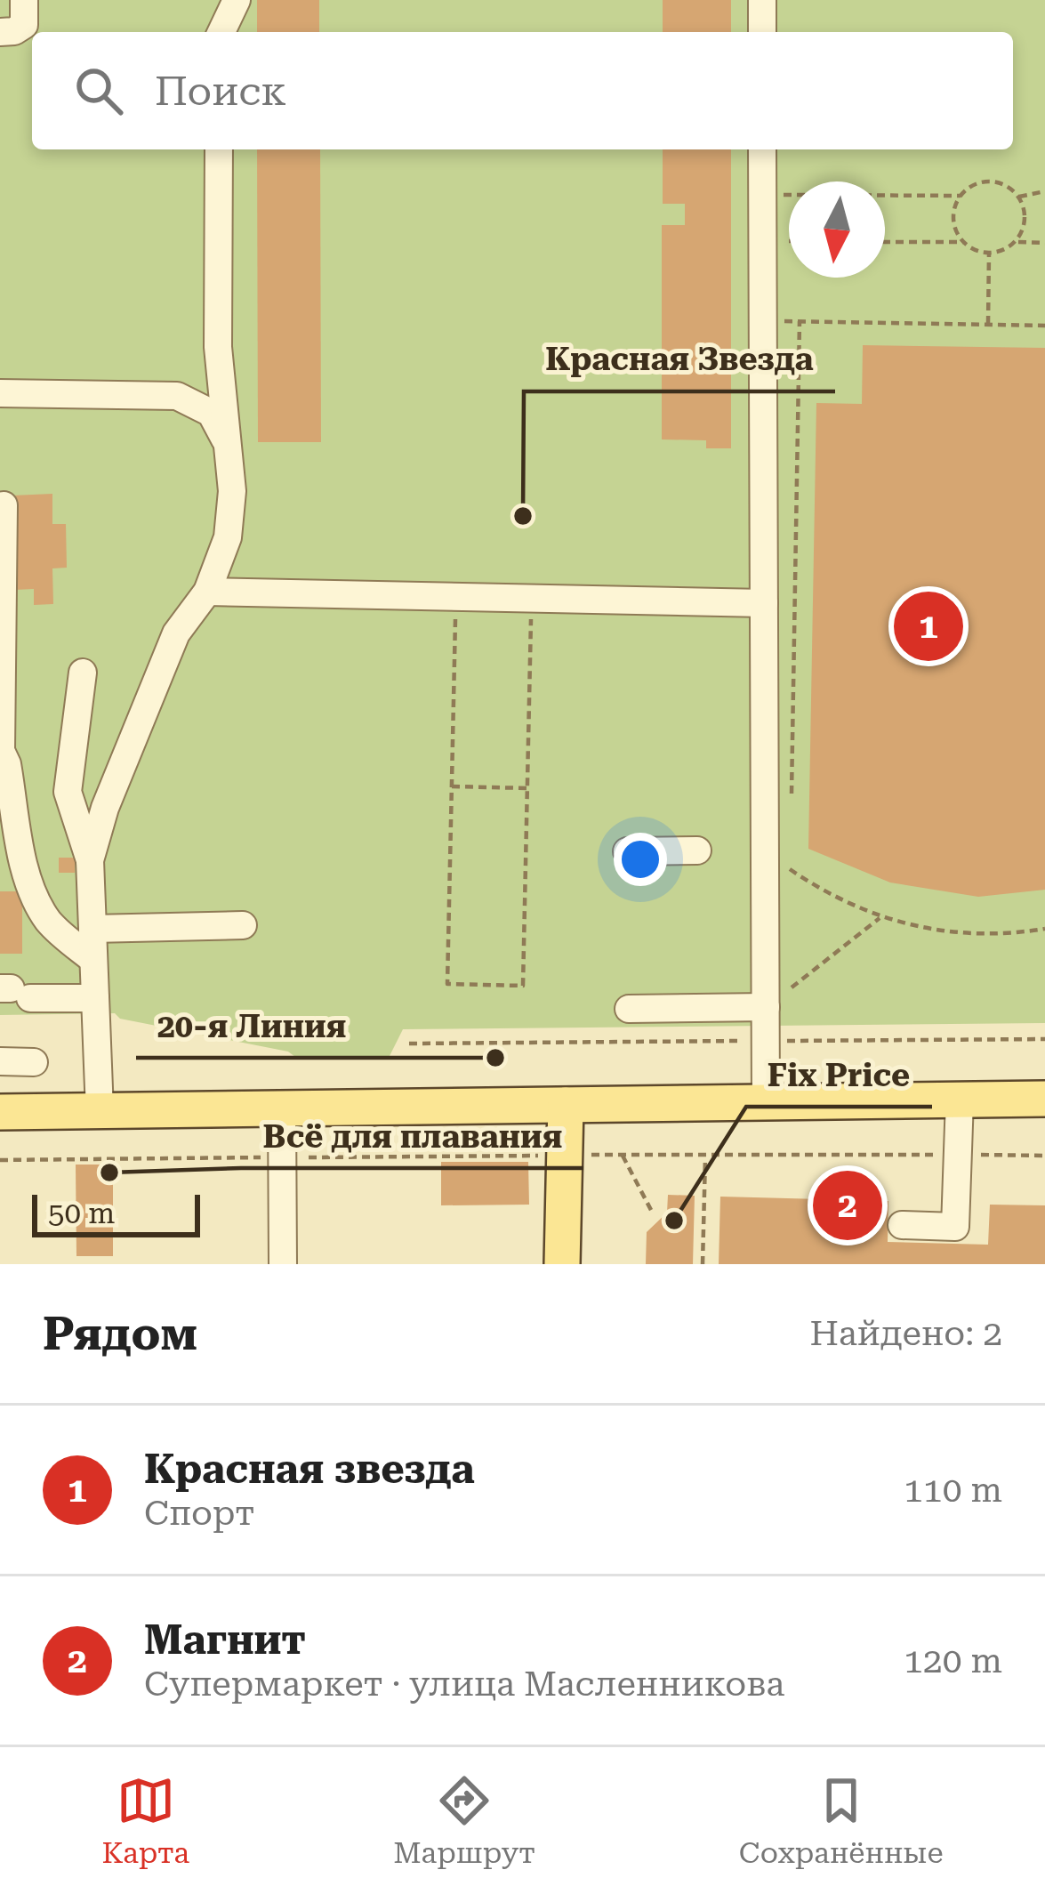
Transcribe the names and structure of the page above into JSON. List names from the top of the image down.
{
  "places": [
    "Красная Звезда",
    "20-я Линия",
    "Всё для плавания",
    "Fix Price"
  ],
  "scale_bar": "50 m",
  "north": "bottom",
  "page": {
    "search": "Поиск",
    "pins": ["1", "2"],
    "scale": "50 m",
    "heading": ["Рядом", "Найдено: 2"],
    "list": [
      {
        "mark": "1",
        "name": "Красная звезда",
        "note": "Спорт",
        "value": "110 m"
      },
      {
        "mark": "2",
        "name": "Магнит",
        "note": "Супермаркет · улица Масленникова",
        "value": "120 m"
      }
    ],
    "nav": ["Карта", "Маршрут", "Сохранённые"]
  }
}
